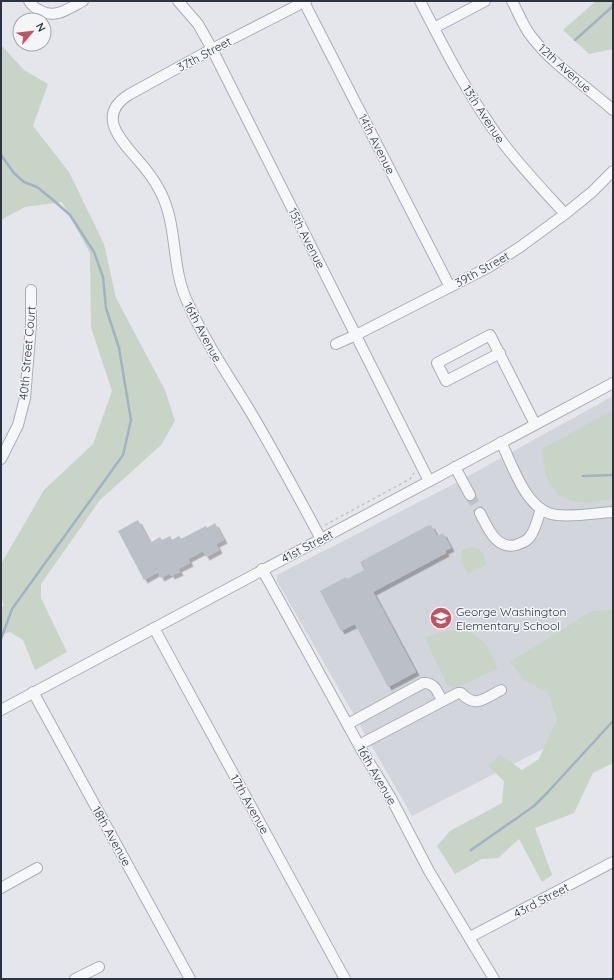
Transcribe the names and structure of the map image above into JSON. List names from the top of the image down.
{
  "streets": {
    "street": [
      "37th Street",
      "12th Avenue",
      "13th Avenue",
      "14th Avenue",
      "15th Avenue",
      "39th Street",
      "16th Avenue",
      "40th Street Court",
      "41st Street",
      "17th Avenue",
      "18th Avenue",
      "43rd Street"
    ]
  },
  "crossings": [
    ["37th Street", "14th Avenue"],
    ["37th Street", "15th Avenue"],
    ["37th Street", "16th Avenue"],
    ["13th Avenue", "39th Street"],
    ["14th Avenue", "39th Street"],
    ["15th Avenue", "39th Street"],
    ["15th Avenue", "41st Street"],
    ["16th Avenue", "41st Street"],
    ["16th Avenue", "43rd Street"],
    ["41st Street", "17th Avenue"],
    ["41st Street", "18th Avenue"]
  ],
  "places": {
    "school or university": ["George Washington Elementary School"]
  },
  "north": "top right"
}
